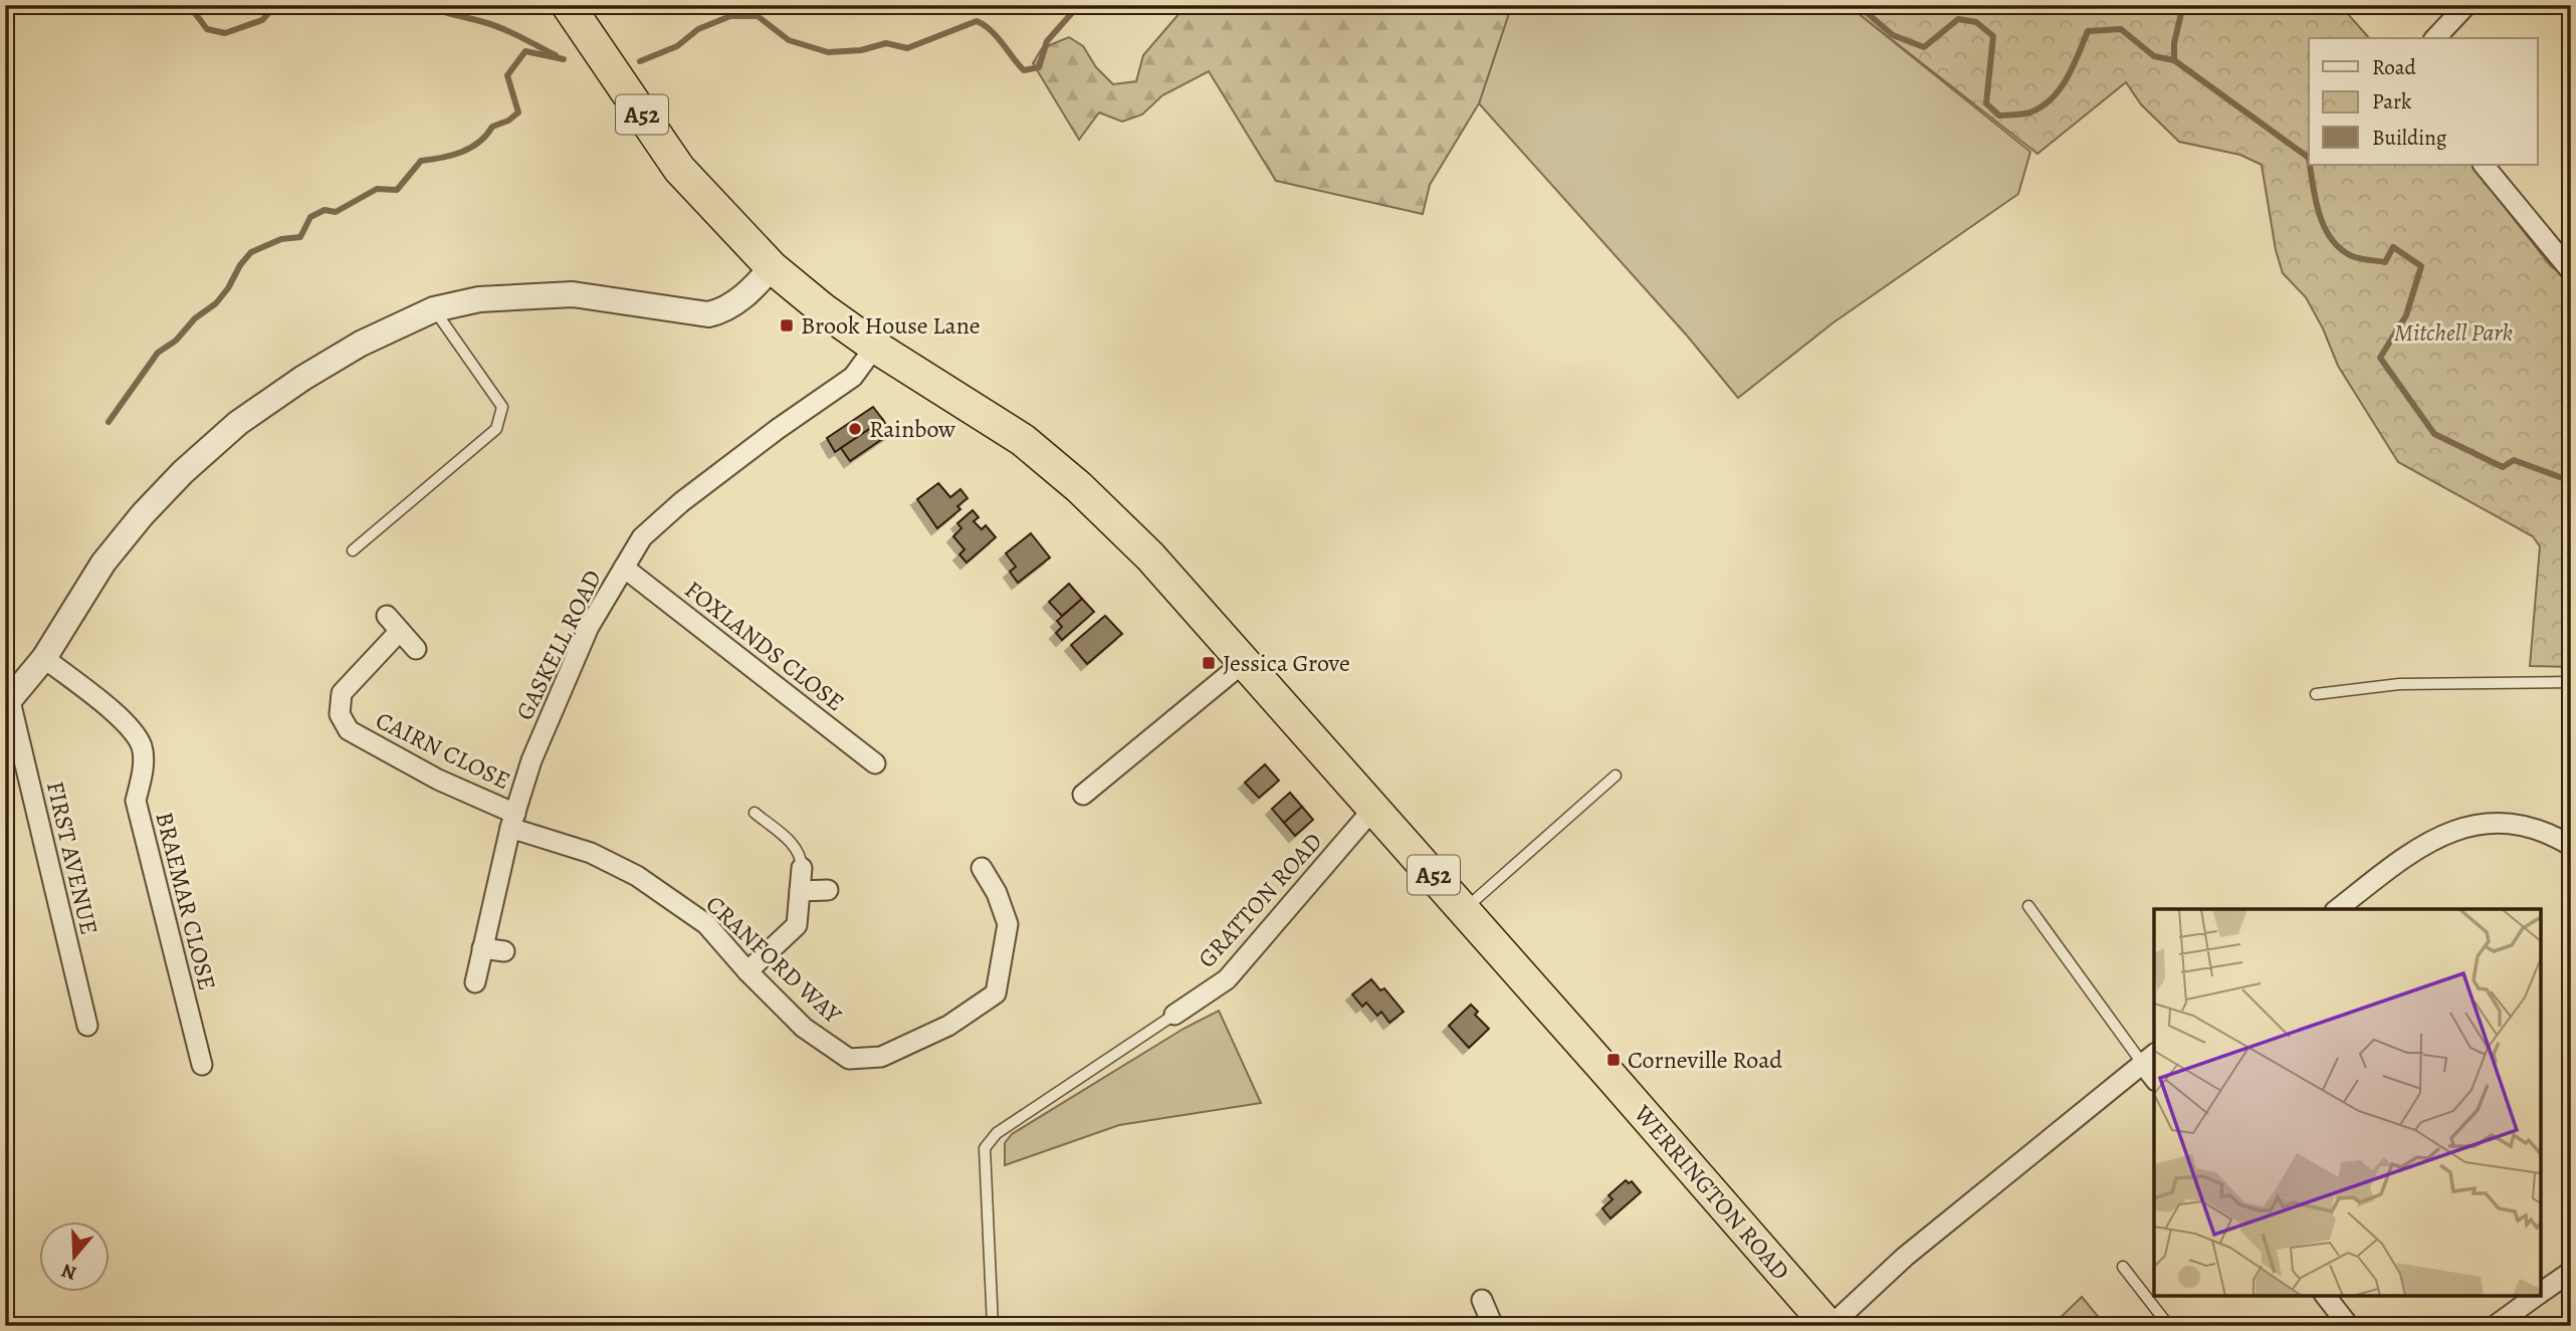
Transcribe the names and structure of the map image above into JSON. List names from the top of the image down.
{
  "streets": {
    "highway": ["A52", "WERRINGTON ROAD"],
    "street": [
      "GASKELL ROAD",
      "FOXLANDS CLOSE",
      "CAIRN CLOSE",
      "FIRST AVENUE",
      "GRATTON ROAD",
      "BRAEMAR CLOSE",
      "CRANFORD WAY"
    ]
  },
  "crossings": [
    ["A52", "GASKELL ROAD"],
    ["A52", "WERRINGTON ROAD"],
    ["GASKELL ROAD", "FOXLANDS CLOSE"],
    ["GASKELL ROAD", "CAIRN CLOSE"],
    ["GASKELL ROAD", "CRANFORD WAY"],
    ["GASKELL ROAD", "WERRINGTON ROAD"],
    ["CAIRN CLOSE", "CRANFORD WAY"],
    ["GRATTON ROAD", "WERRINGTON ROAD"]
  ],
  "parks": ["Mitchell Park"],
  "places": {
    "transit": ["Brook House Lane", "Jessica Grove", "Corneville Road"],
    "other": ["Rainbow"]
  },
  "legend": ["Road", "Park", "Building"],
  "north": "bottom"
}
